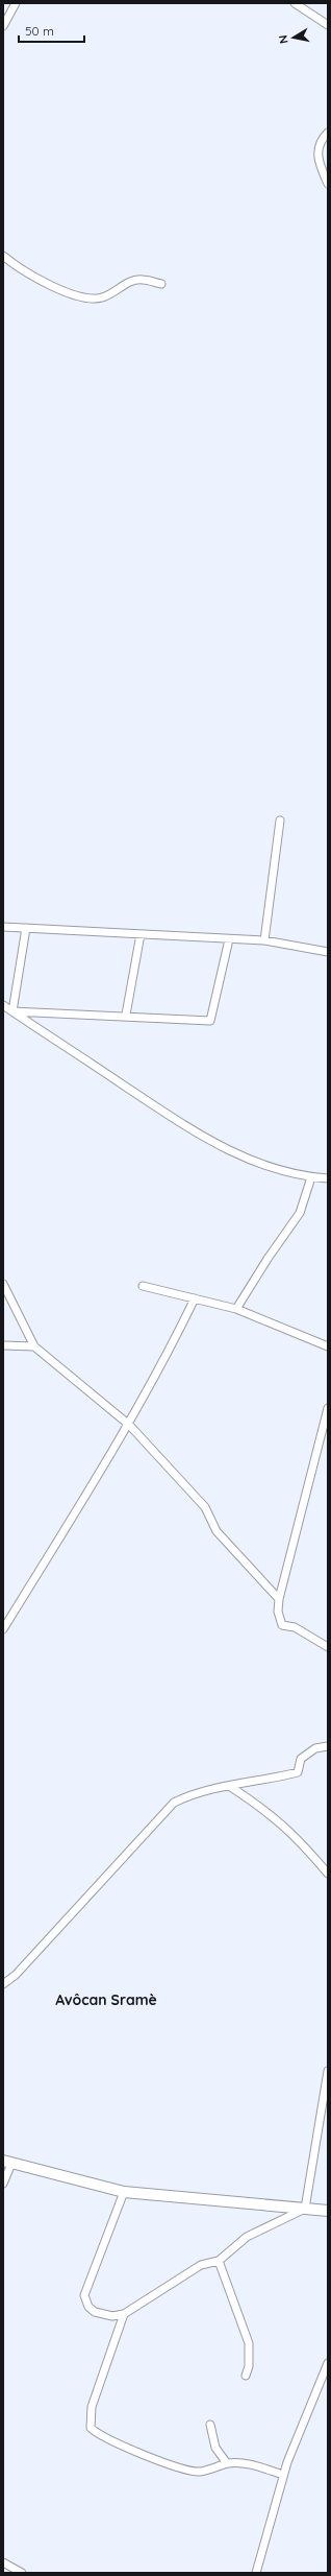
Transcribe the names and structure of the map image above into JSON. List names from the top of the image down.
{
  "districts": ["Avôcan Sramè"],
  "scale_bar": "50 m",
  "north": "left"
}
